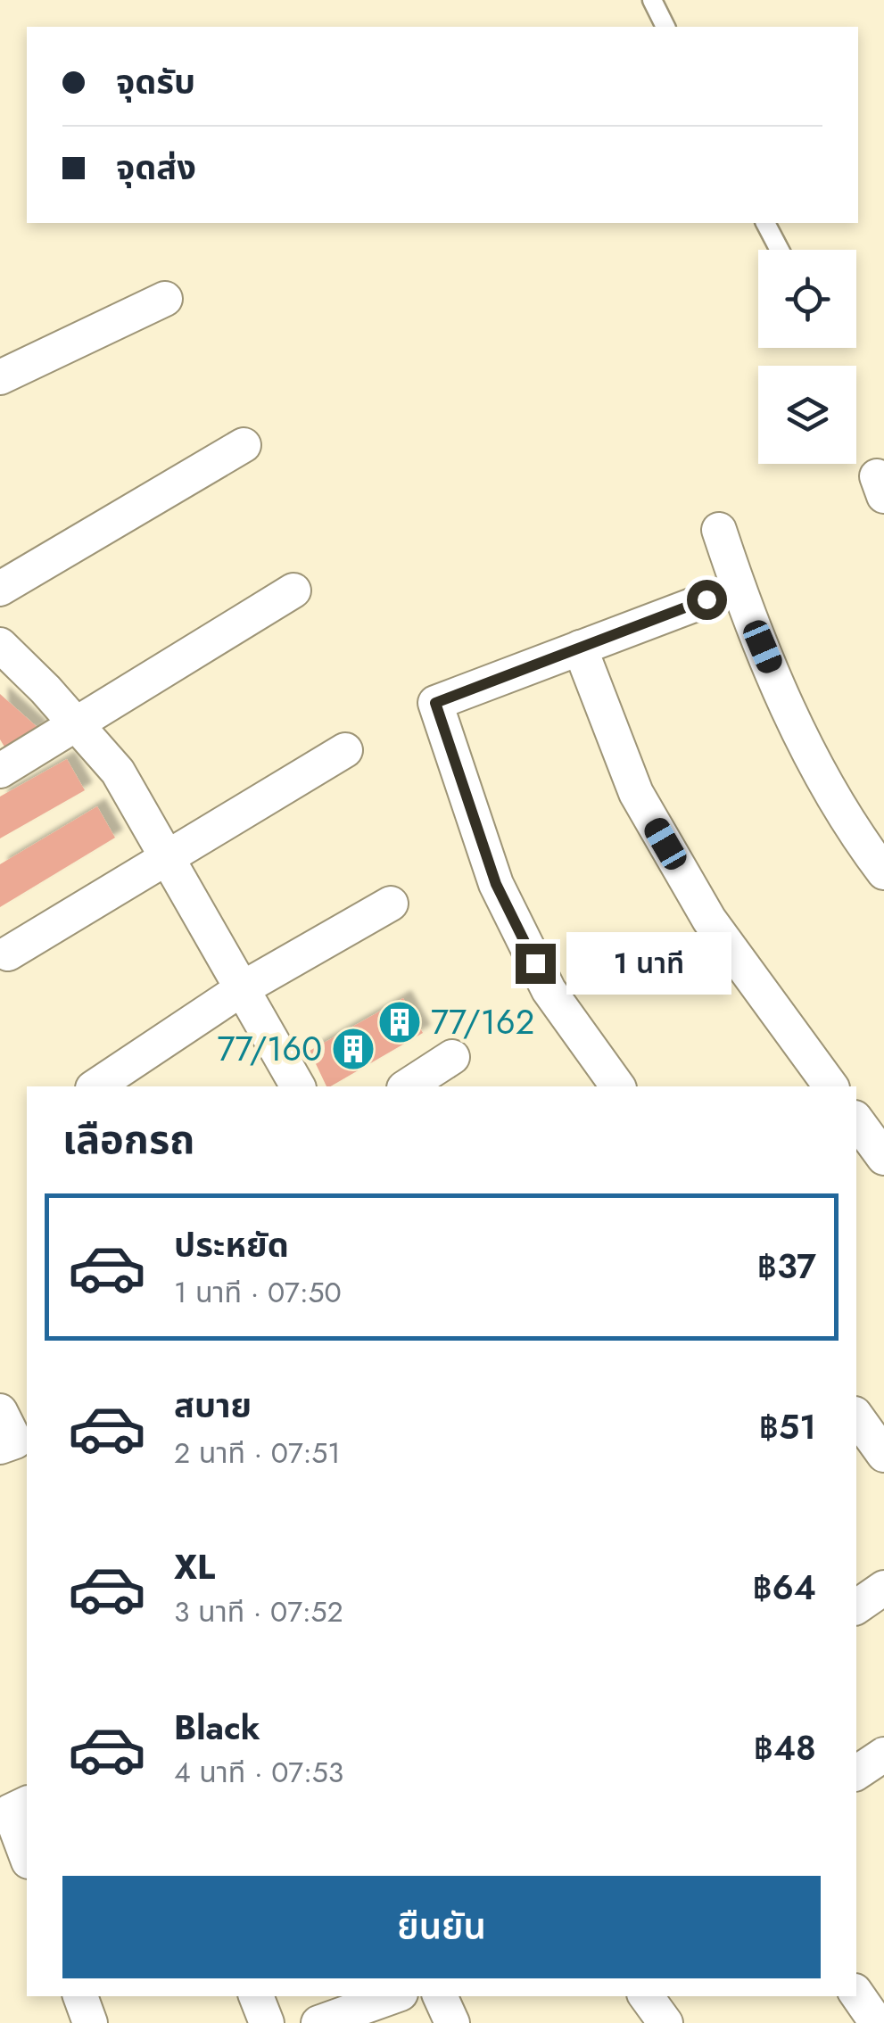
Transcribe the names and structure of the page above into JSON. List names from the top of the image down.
{
  "places": {
    "building": ["77/162", "77/160"]
  },
  "page": {
    "banner": ["จุดรับ", "จุดส่ง"],
    "bubble": "1 นาที",
    "heading": "เลือกรถ",
    "list": [
      {
        "name": "ประหยัด",
        "note": "1 นาที · 07:50",
        "value": "฿37"
      },
      {
        "name": "สบาย",
        "note": "2 นาที · 07:51",
        "value": "฿51"
      },
      {
        "name": "XL",
        "note": "3 นาที · 07:52",
        "value": "฿64"
      },
      {
        "name": "Black",
        "note": "4 นาที · 07:53",
        "value": "฿48"
      }
    ],
    "buttons": "ยืนยัน"
  }
}
